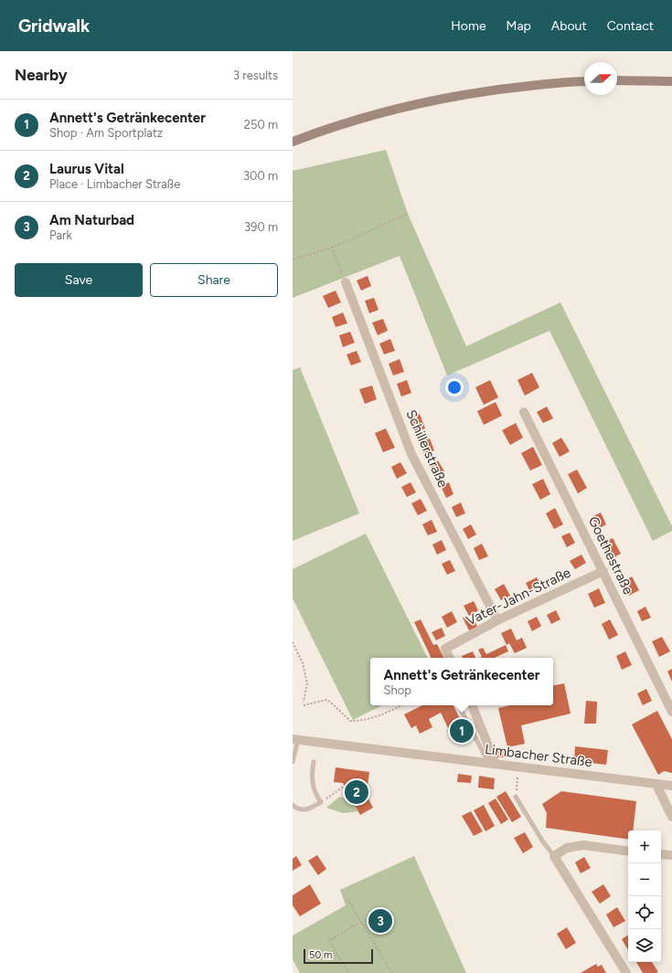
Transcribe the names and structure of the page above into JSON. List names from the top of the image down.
{
  "streets": {
    "street": [
      "Schillerstraße",
      "Goethestraße",
      "Vater-Jahn-Straße",
      "Limbacher Straße"
    ]
  },
  "crossings": [
    ["Schillerstraße", "Vater-Jahn-Straße"],
    ["Goethestraße", "Vater-Jahn-Straße"]
  ],
  "scale_bar": "50 m",
  "north": "right",
  "page": {
    "header": "Gridwalk",
    "nav": [
      "Home",
      "Map",
      "About",
      "Contact"
    ],
    "heading": ["Nearby", "3 results"],
    "list": [
      {
        "mark": "1",
        "name": "Annett's Getränkecenter",
        "note": "Shop · Am Sportplatz",
        "value": "250 m"
      },
      {
        "mark": "2",
        "name": "Laurus Vital",
        "note": "Place · Limbacher Straße",
        "value": "300 m"
      },
      {
        "mark": "3",
        "name": "Am Naturbad",
        "note": "Park",
        "value": "390 m"
      }
    ],
    "buttons": ["Save", "Share"],
    "popup": ["Annett's Getränkecenter", "Shop"],
    "pins": ["1", "2", "3"],
    "map_buttons": ["+", "−"],
    "scale": "50 m"
  }
}
